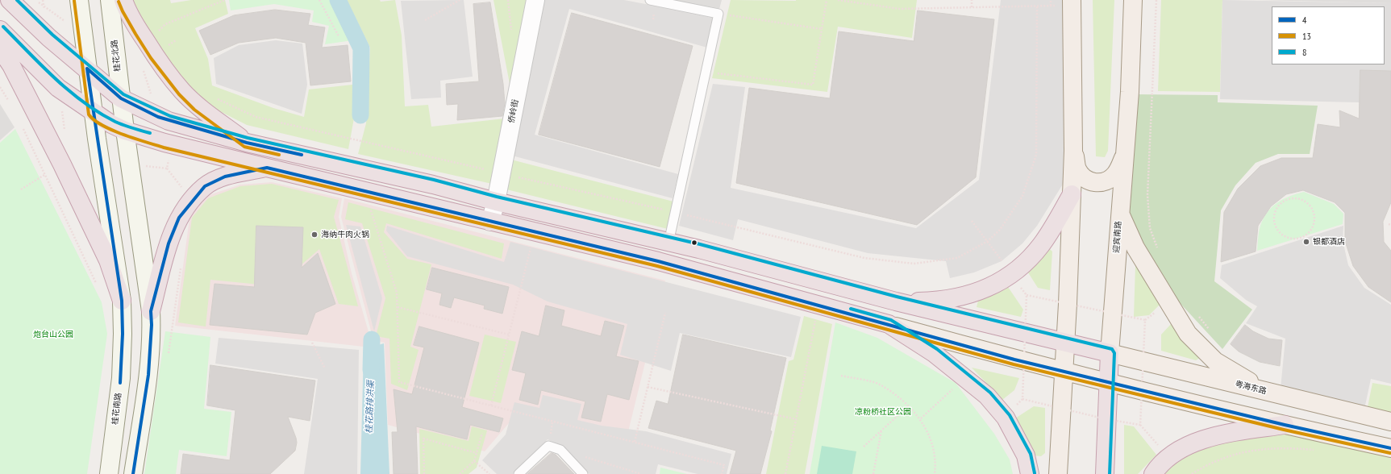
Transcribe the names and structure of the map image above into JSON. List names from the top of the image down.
{
  "streets": {
    "highway": ["迎宾南路"],
    "main road": ["桂花北路", "粤海东路", "桂花南路"],
    "street": ["侨岭街"]
  },
  "crossings": [
    ["迎宾南路", "粤海东路"]
  ],
  "water": ["桂花路排洪渠"],
  "parks": ["炮台山公园", "凉粉桥社区公园"],
  "places": ["海纳牛肉火锅", "银都酒店"],
  "lines": ["transit line 8", "transit line 13", "transit line 4"],
  "legend": ["4", "13", "8"]
}
